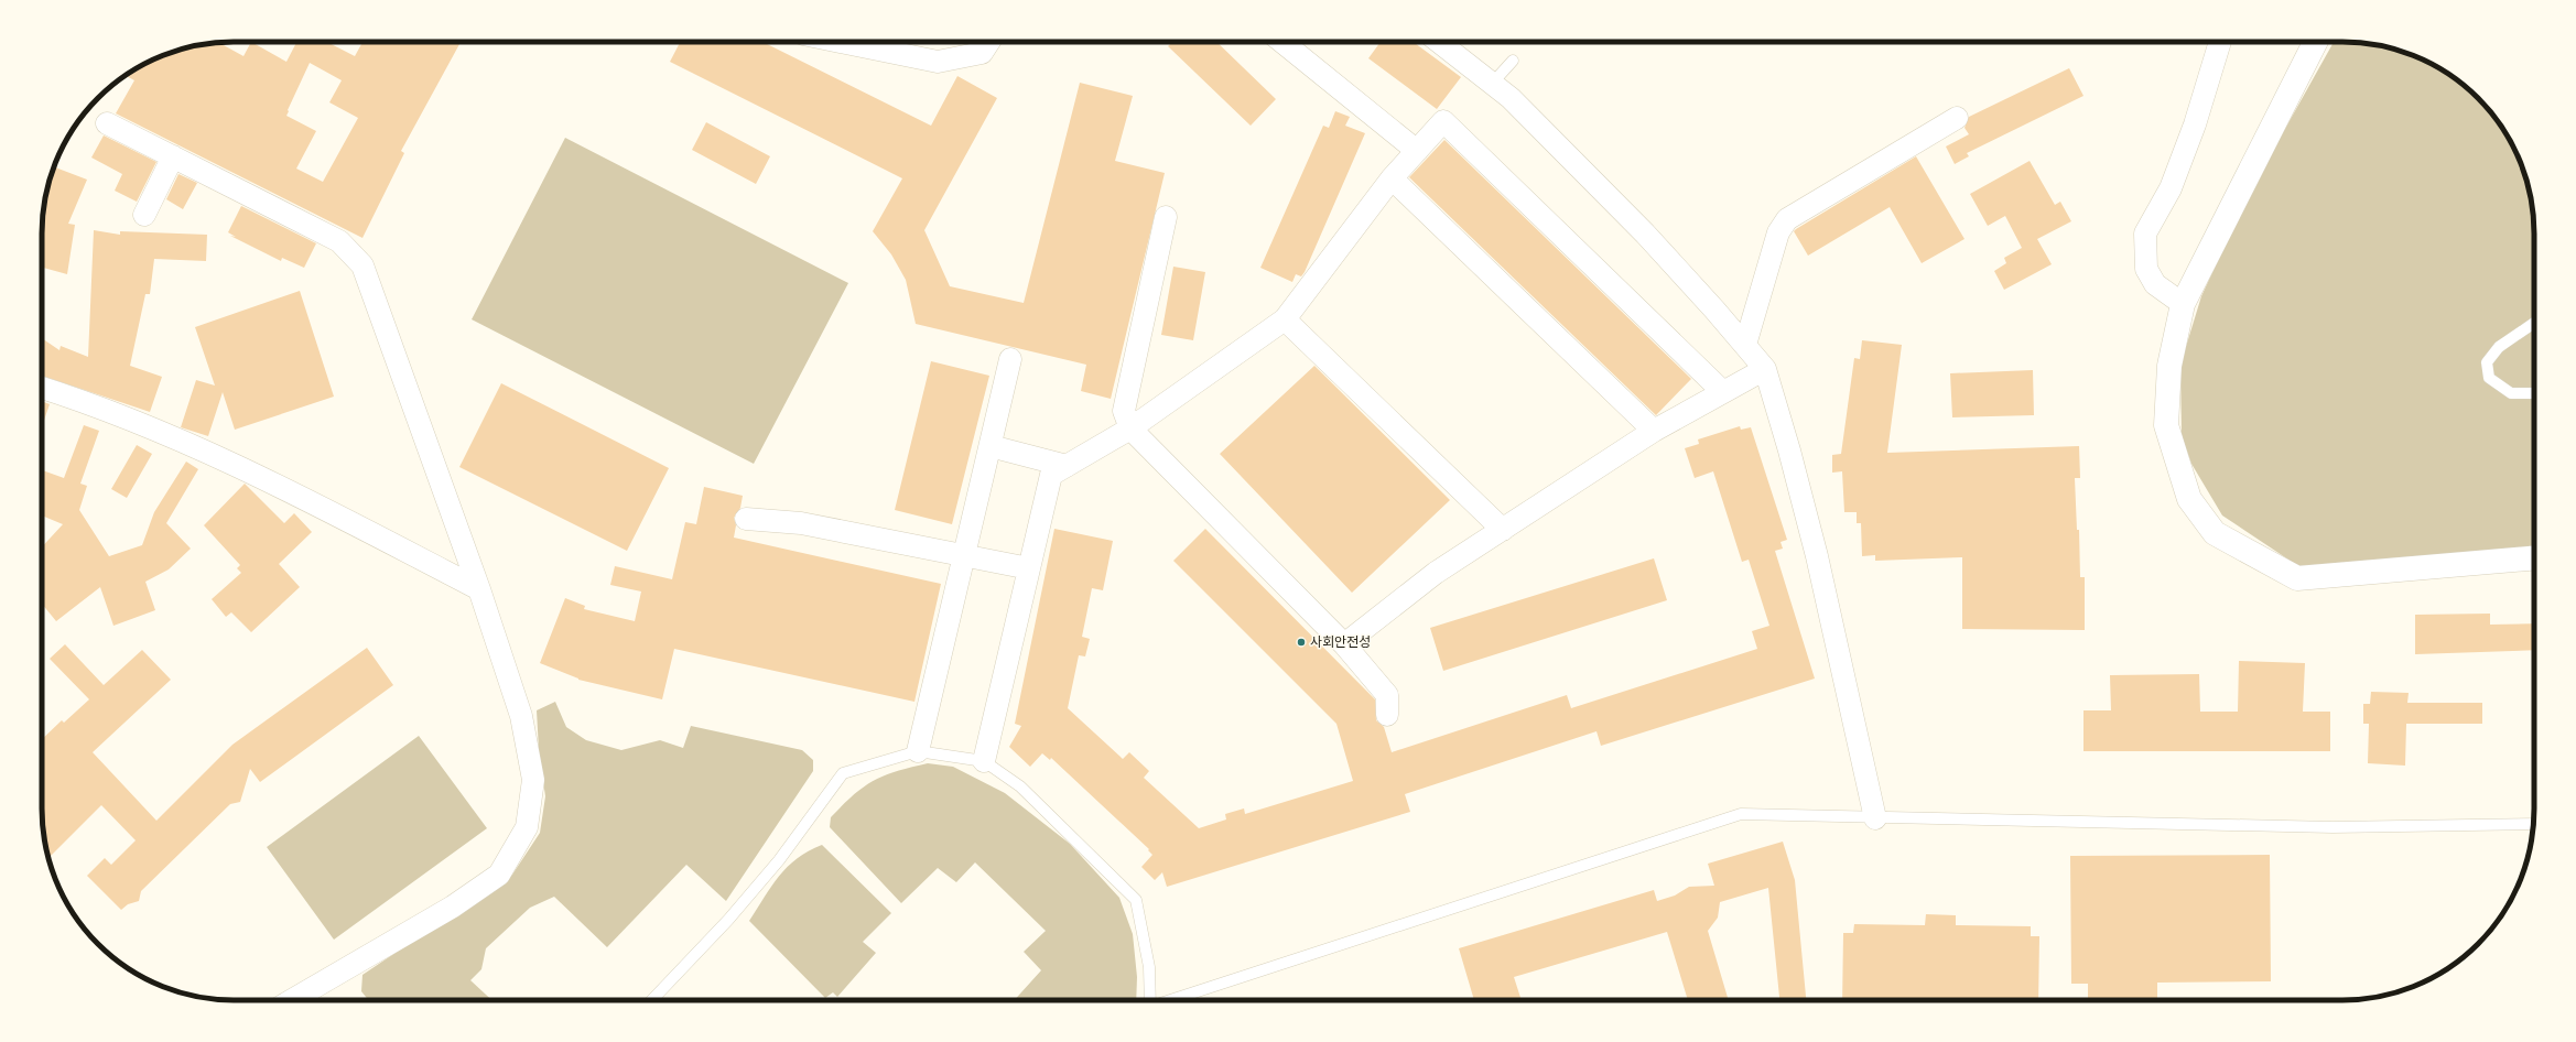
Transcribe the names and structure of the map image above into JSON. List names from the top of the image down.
{
  "places": ["사회안전성"]
}
